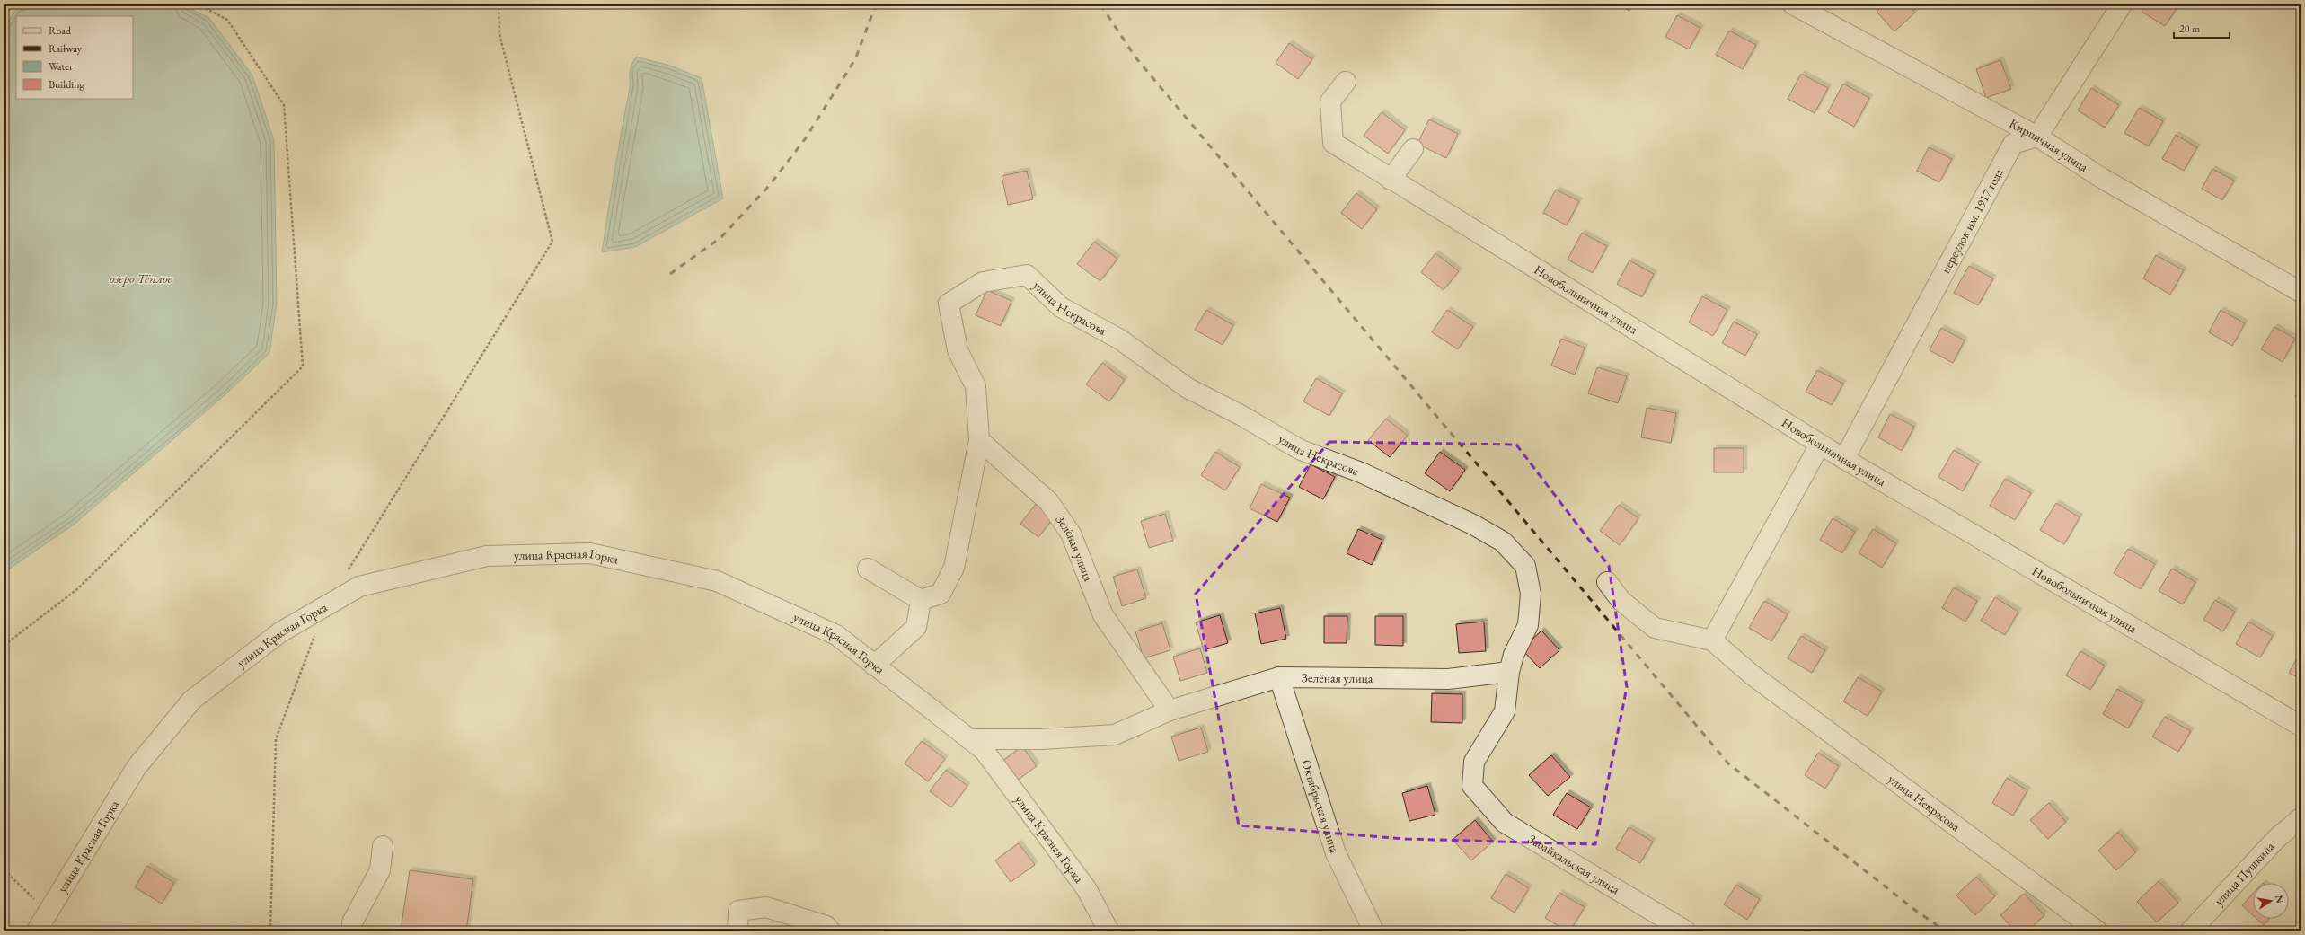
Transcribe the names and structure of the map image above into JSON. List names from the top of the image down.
{
  "streets": {
    "street": [
      "Кирпичная улица",
      "переулок им. 1917 года",
      "Новобольничная улица",
      "улица Некрасова",
      "Зелёная улица",
      "улица Красная Горка",
      "Октябрьская улица",
      "Забайкальская улица",
      "улица Пушкина"
    ]
  },
  "crossings": [
    ["Кирпичная улица", "переулок им. 1917 года"],
    ["переулок им. 1917 года", "Новобольничная улица"],
    ["улица Некрасова", "Зелёная улица"],
    ["улица Некрасова", "Забайкальская улица"],
    ["Зелёная улица", "улица Красная Горка"],
    ["Зелёная улица", "Октябрьская улица"],
    ["Зелёная улица", "Забайкальская улица"]
  ],
  "water": ["озеро Тёплое"],
  "legend": [
    "Road",
    "Railway",
    "Water",
    "Building"
  ],
  "scale_bar": "20 m",
  "north": "right"
}
